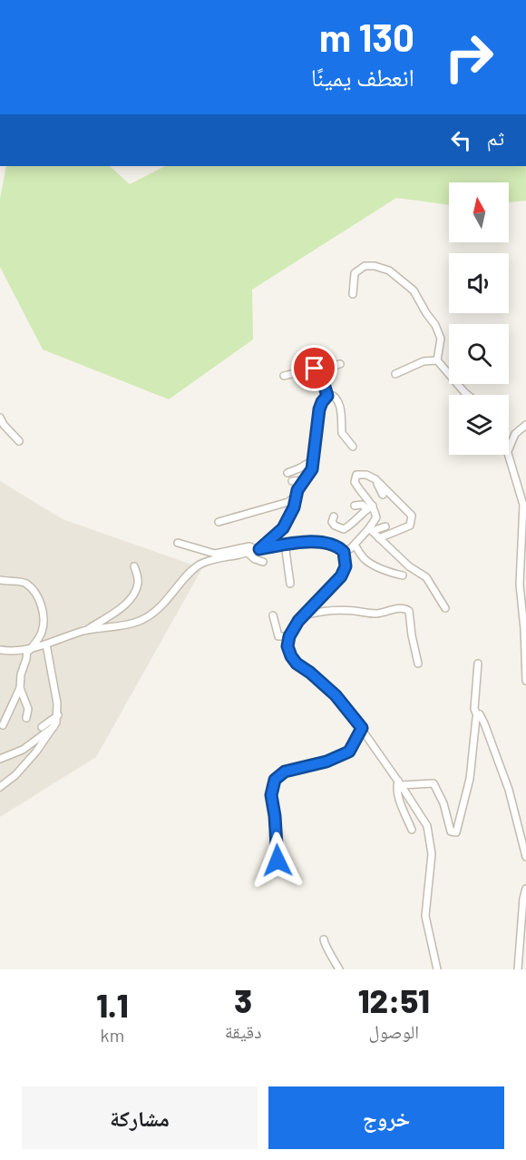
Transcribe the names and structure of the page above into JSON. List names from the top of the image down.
{
  "north": "top",
  "page": {
    "turn": ["130 m", "انعطف يمينًا"],
    "then": "ثم",
    "eta": [
      "12:51",
      "الوصول",
      "3",
      "دقيقة",
      "1.1",
      "km"
    ],
    "buttons": ["خروج", "مشاركة"]
  }
}
